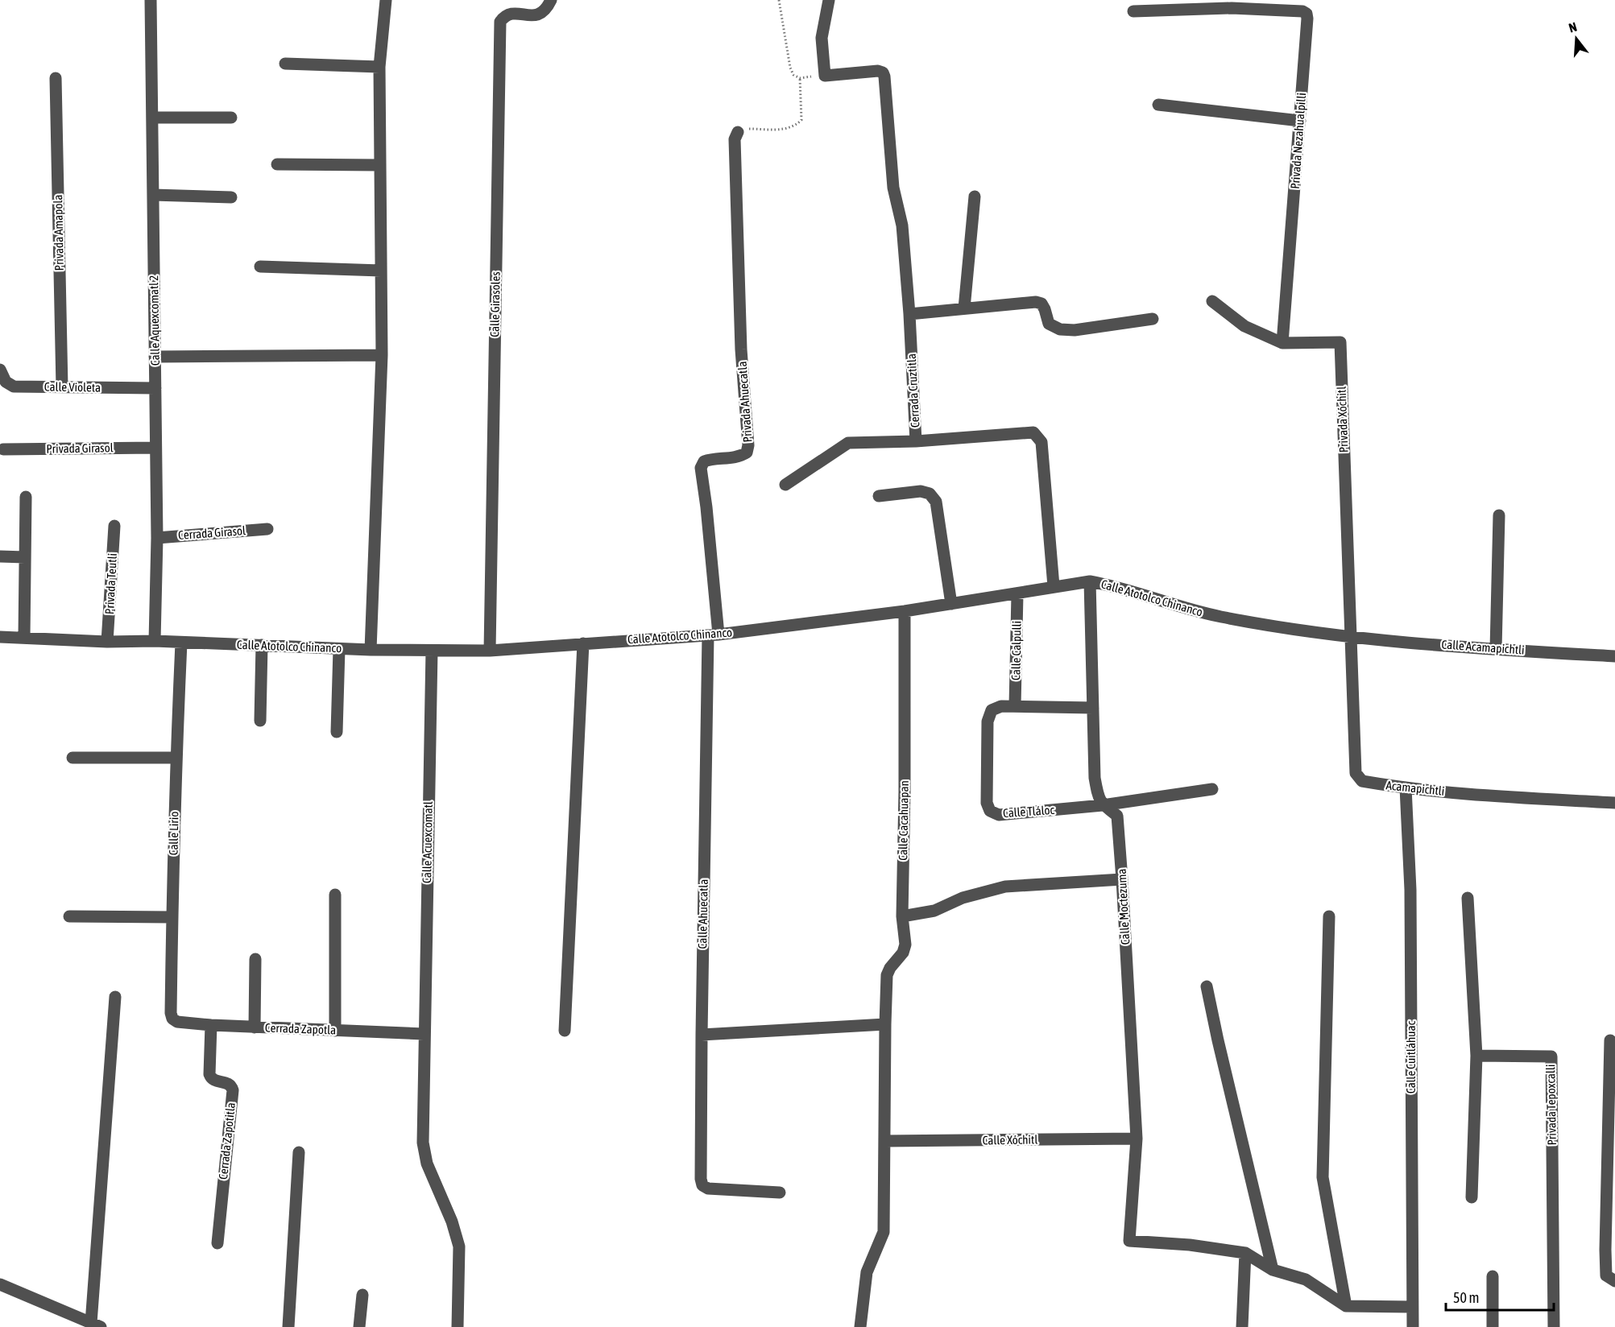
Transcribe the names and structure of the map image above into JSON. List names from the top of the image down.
{
  "streets": {
    "street": [
      "Privada Nezahualpilli",
      "Privada Amapola",
      "Calle Girasoles",
      "Calle Aquexcomatl 2",
      "Calle Violeta",
      "Cerrada Cruztitla",
      "Privada Ahuecatla",
      "Privada Xóchitl",
      "Privada Girasol",
      "Cerrada Girasol",
      "Privada Teutli",
      "Calle Atotolco Chinanco",
      "Calle Acamapichtli",
      "Calle Calpulli",
      "Acamapichtli",
      "Calle Tláloc",
      "Calle Cacahuapan",
      "Calle Lirio",
      "Calle Acuexcomatl",
      "Calle Moctezuma",
      "Calle Ahuecatla",
      "Cerrada Zapotla",
      "Calle Cuitláhuac",
      "Privada Tepoxcalli",
      "Calle Xóchitl",
      "Cerrada Zapotitla"
    ]
  },
  "crossings": [
    ["Privada Nezahualpilli", "Privada Xóchitl"],
    ["Privada Amapola", "Calle Violeta"],
    ["Calle Girasoles", "Calle Atotolco Chinanco"],
    ["Calle Aquexcomatl 2", "Calle Violeta"],
    ["Calle Aquexcomatl 2", "Privada Girasol"],
    ["Calle Aquexcomatl 2", "Cerrada Girasol"],
    ["Calle Aquexcomatl 2", "Calle Atotolco Chinanco"],
    ["Cerrada Cruztitla", "Calle Atotolco Chinanco"],
    ["Privada Ahuecatla", "Calle Atotolco Chinanco"],
    ["Privada Ahuecatla", "Calle Ahuecatla"],
    ["Privada Xóchitl", "Calle Atotolco Chinanco"],
    ["Privada Xóchitl", "Calle Acamapichtli"],
    ["Privada Xóchitl", "Acamapichtli"],
    ["Privada Teutli", "Calle Atotolco Chinanco"],
    ["Calle Atotolco Chinanco", "Calle Acamapichtli"],
    ["Calle Atotolco Chinanco", "Calle Calpulli"],
    ["Calle Atotolco Chinanco", "Acamapichtli"],
    ["Calle Atotolco Chinanco", "Calle Cacahuapan"],
    ["Calle Atotolco Chinanco", "Calle Lirio"],
    ["Calle Atotolco Chinanco", "Calle Acuexcomatl"],
    ["Calle Atotolco Chinanco", "Calle Moctezuma"],
    ["Calle Atotolco Chinanco", "Calle Ahuecatla"],
    ["Calle Acamapichtli", "Acamapichtli"],
    ["Calle Calpulli", "Calle Tláloc"],
    ["Acamapichtli", "Calle Cuitláhuac"],
    ["Calle Tláloc", "Calle Moctezuma"],
    ["Calle Lirio", "Cerrada Zapotla"],
    ["Calle Acuexcomatl", "Cerrada Zapotla"],
    ["Calle Moctezuma", "Calle Xóchitl"],
    ["Cerrada Zapotla", "Cerrada Zapotitla"]
  ],
  "scale_bar": "50 m",
  "north": "top"
}
